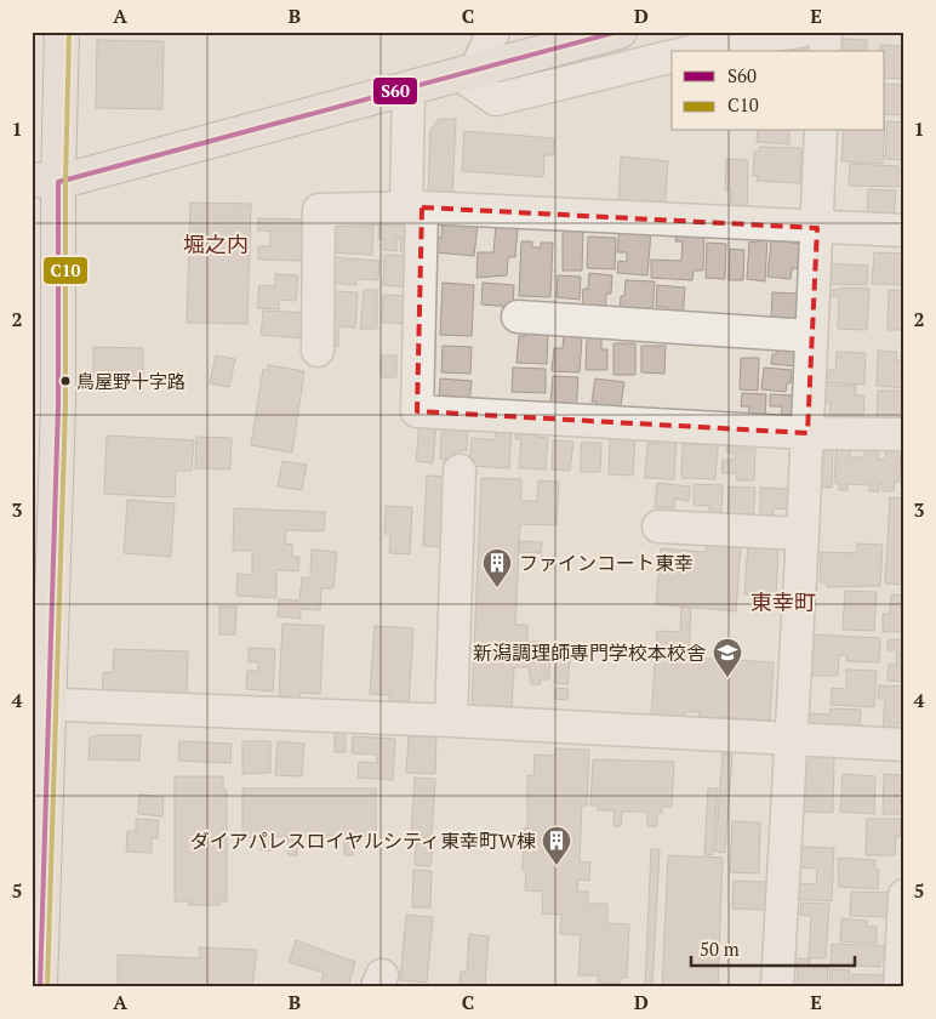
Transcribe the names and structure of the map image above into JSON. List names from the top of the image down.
{
  "districts": ["堀之内", "東幸町"],
  "places": {
    "other": ["鳥屋野十字路"],
    "building": ["ファインコート東幸", "ダイアパレスロイヤルシティ東幸町W棟"],
    "school or university": ["新潟調理師専門学校本校舎"]
  },
  "lines": ["transit line S60", "transit line C10"],
  "legend": ["S60", "C10"],
  "scale_bar": "50 m",
  "grid": {
    "columns": [
      "A",
      "B",
      "C",
      "D",
      "E"
    ],
    "rows": [
      "1",
      "2",
      "3",
      "4",
      "5"
    ]
  }
}
